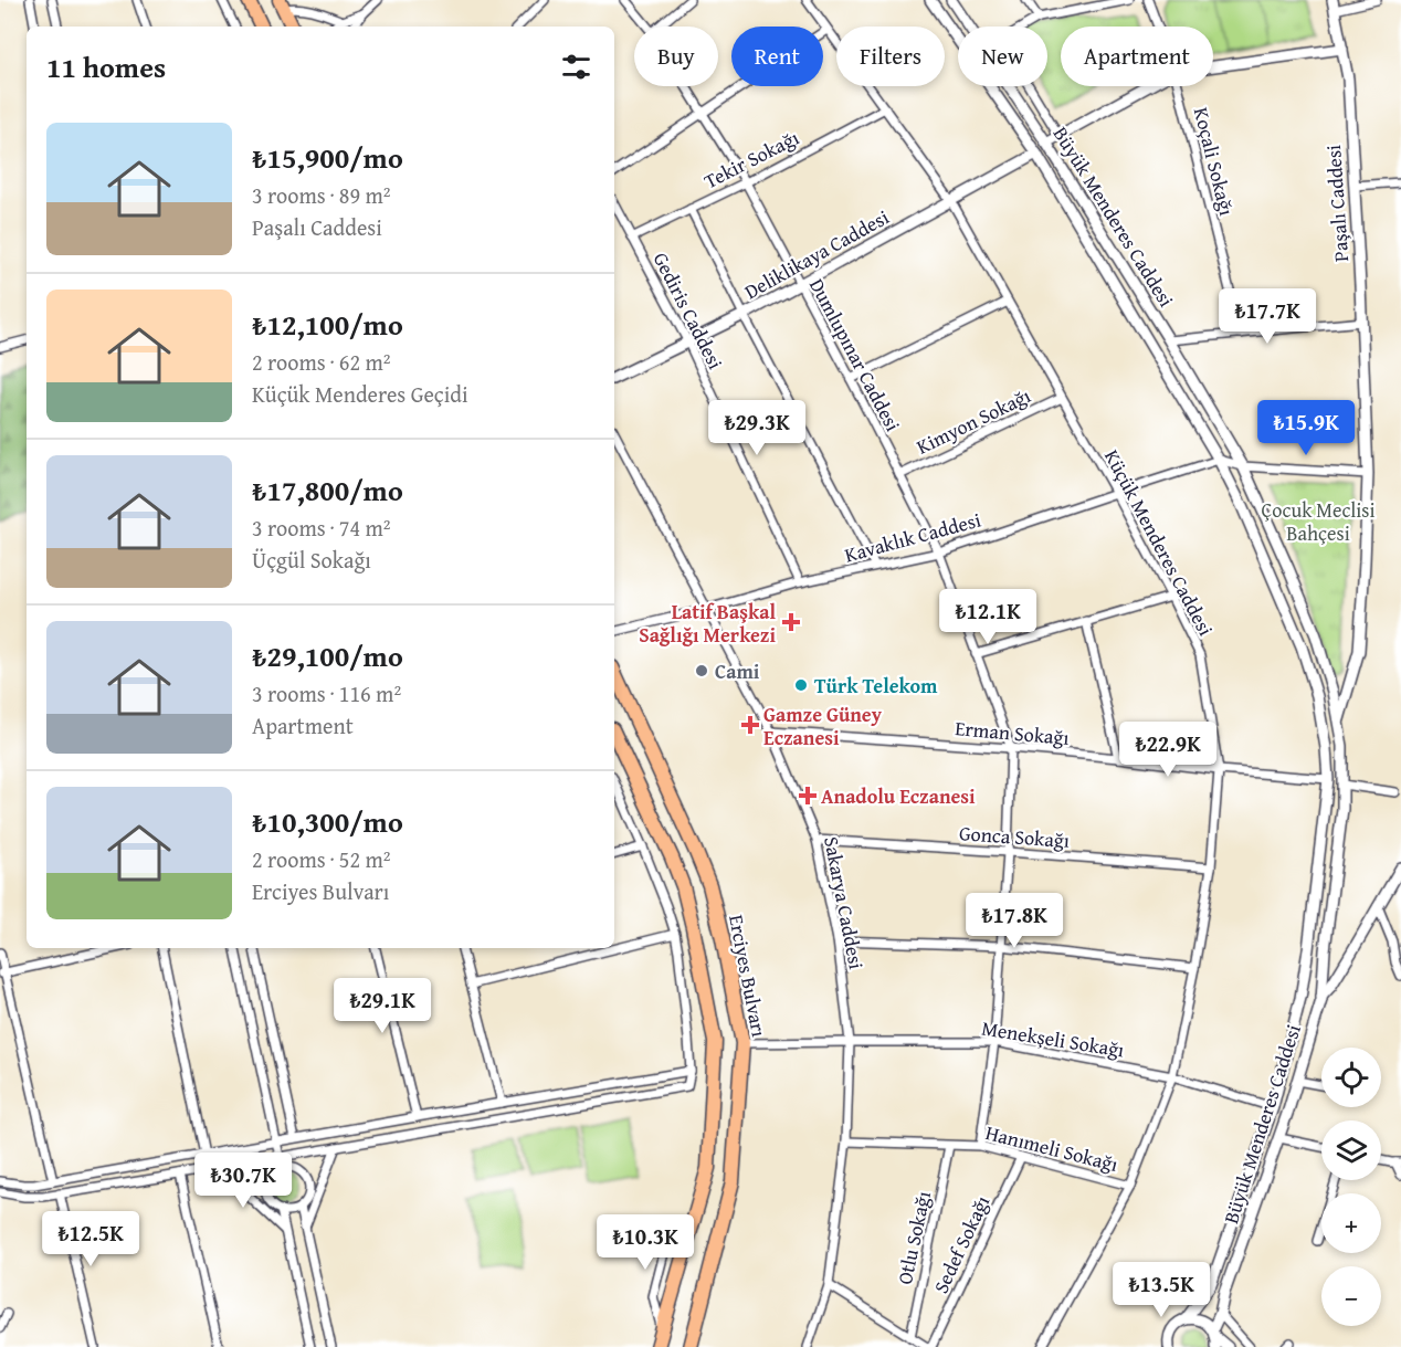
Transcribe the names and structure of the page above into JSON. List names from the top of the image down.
{
  "streets": {
    "highway": ["Erciyes Bulvarı"],
    "street": [
      "Tekir Sokağı",
      "Koçali Sokağı",
      "Paşalı Caddesi",
      "Büyük Menderes Caddesi",
      "Deliklikaya Caddesi",
      "Gediris Caddesi",
      "Dumlupınar Caddesi",
      "Kimyon Sokağı",
      "Kavaklık Caddesi",
      "Küçük Menderes Caddesi",
      "Erman Sokağı",
      "Gonca Sokağı",
      "Sakarya Caddesi",
      "Menekşeli Sokağı",
      "Hanımeli Sokağı",
      "Otlu Sokağı",
      "Sedef Sokağı"
    ]
  },
  "crossings": [
    ["Tekir Sokağı", "Gediris Caddesi"],
    ["Tekir Sokağı", "Dumlupınar Caddesi"],
    ["Tekir Sokağı", "Küçük Menderes Caddesi"],
    ["Paşalı Caddesi", "Büyük Menderes Caddesi"],
    ["Büyük Menderes Caddesi", "Deliklikaya Caddesi"],
    ["Büyük Menderes Caddesi", "Kavaklık Caddesi"],
    ["Büyük Menderes Caddesi", "Erman Sokağı"],
    ["Büyük Menderes Caddesi", "Menekşeli Sokağı"],
    ["Deliklikaya Caddesi", "Gediris Caddesi"],
    ["Deliklikaya Caddesi", "Dumlupınar Caddesi"],
    ["Deliklikaya Caddesi", "Küçük Menderes Caddesi"],
    ["Gediris Caddesi", "Kavaklık Caddesi"],
    ["Dumlupınar Caddesi", "Kimyon Sokağı"],
    ["Dumlupınar Caddesi", "Kavaklık Caddesi"],
    ["Dumlupınar Caddesi", "Erman Sokağı"],
    ["Kimyon Sokağı", "Küçük Menderes Caddesi"],
    ["Kavaklık Caddesi", "Küçük Menderes Caddesi"],
    ["Kavaklık Caddesi", "Sakarya Caddesi"],
    ["Küçük Menderes Caddesi", "Erman Sokağı"],
    ["Küçük Menderes Caddesi", "Gonca Sokağı"],
    ["Küçük Menderes Caddesi", "Menekşeli Sokağı"],
    ["Küçük Menderes Caddesi", "Hanımeli Sokağı"],
    ["Erman Sokağı", "Sakarya Caddesi"],
    ["Gonca Sokağı", "Sakarya Caddesi"],
    ["Sakarya Caddesi", "Menekşeli Sokağı"],
    ["Sakarya Caddesi", "Hanımeli Sokağı"],
    ["Erciyes Bulvarı", "Menekşeli Sokağı"],
    ["Hanımeli Sokağı", "Otlu Sokağı"],
    ["Hanımeli Sokağı", "Sedef Sokağı"]
  ],
  "parks": ["Çocuk Meclisi Bahçesi"],
  "places": {
    "health": ["Latif Başkal Sağlığı Merkezi", "Gamze Güney Eczanesi", "Anadolu Eczanesi"],
    "other": ["Cami", "Türk Telekom"]
  },
  "page": {
    "chip": [
      "Buy",
      "Rent",
      "Filters",
      "New",
      "Apartment"
    ],
    "heading": "11 homes",
    "list": [
      {
        "name": "₺15,900/mo",
        "note": "3 rooms · 89 m² · Paşalı Caddesi"
      },
      {
        "name": "₺12,100/mo",
        "note": "2 rooms · 62 m² · Küçük Menderes Geçidi"
      },
      {
        "name": "₺17,800/mo",
        "note": "3 rooms · 74 m² · Üçgül Sokağı"
      },
      {
        "name": "₺29,100/mo",
        "note": "3 rooms · 116 m² · Apartment"
      },
      {
        "name": "₺10,300/mo",
        "note": "2 rooms · 52 m² · Erciyes Bulvarı"
      }
    ],
    "price": [
      "₺17.7K",
      "₺29.3K",
      "₺15.9K",
      "₺12.1K",
      "₺22.9K",
      "₺17.8K",
      "₺29.1K",
      "₺30.7K",
      "₺12.5K",
      "₺10.3K",
      "₺13.5K"
    ],
    "map_buttons": ["+", "−"]
  }
}
